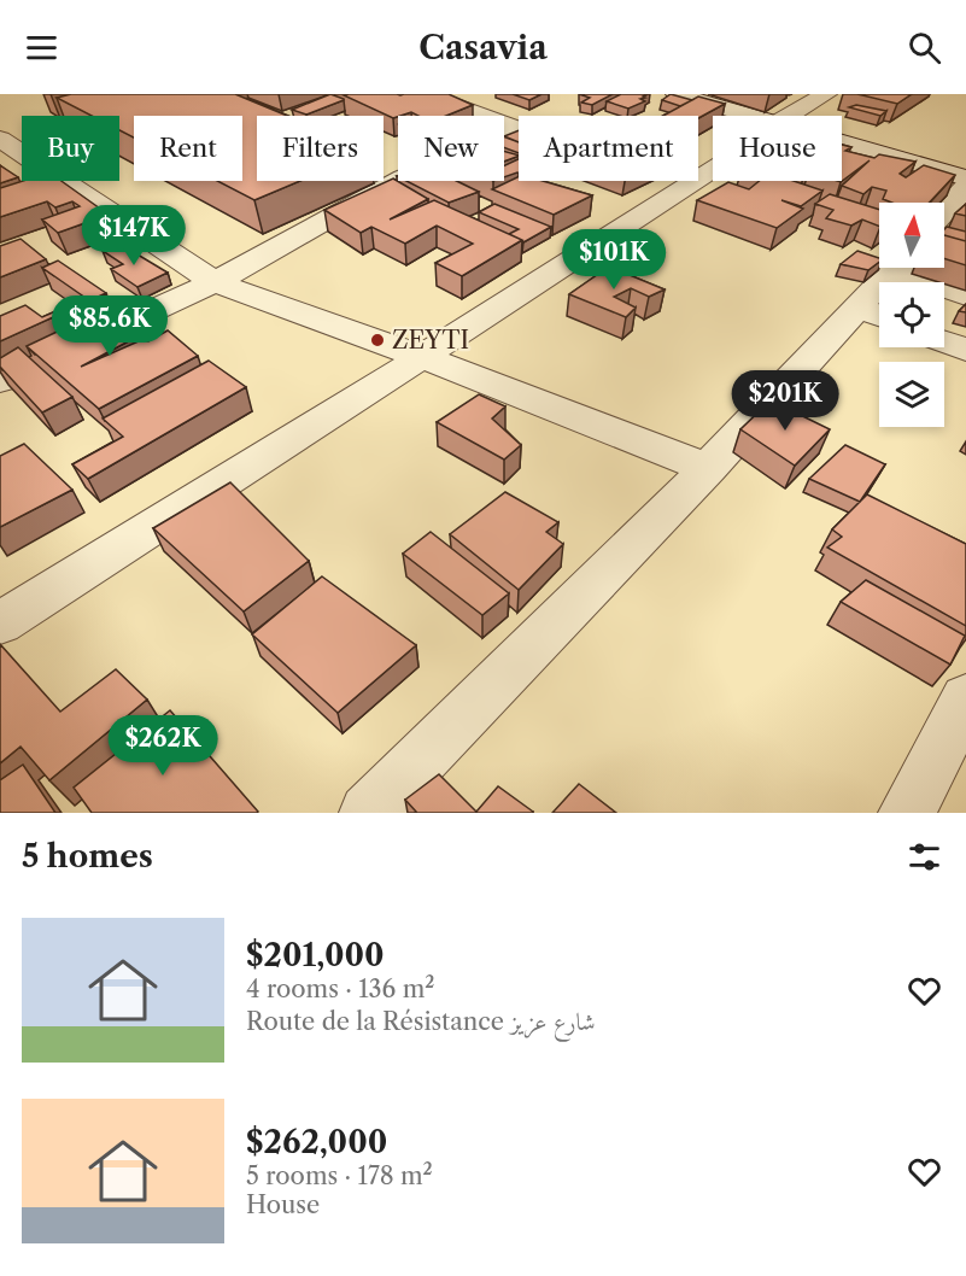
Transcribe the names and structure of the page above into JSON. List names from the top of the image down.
{
  "places": ["ZEYTI"],
  "north": "top",
  "page": {
    "header": "Casavia",
    "chip": [
      "Buy",
      "Rent",
      "Filters",
      "New",
      "Apartment",
      "House"
    ],
    "price": [
      "$147K",
      "$101K",
      "$85.6K",
      "$201K",
      "$262K"
    ],
    "heading": "5 homes",
    "list": [
      {
        "name": "$201,000",
        "note": "4 rooms · 136 m² · Route de la Résistance شارع عزيز"
      },
      {
        "name": "$262,000",
        "note": "5 rooms · 178 m² · House"
      }
    ]
  }
}
